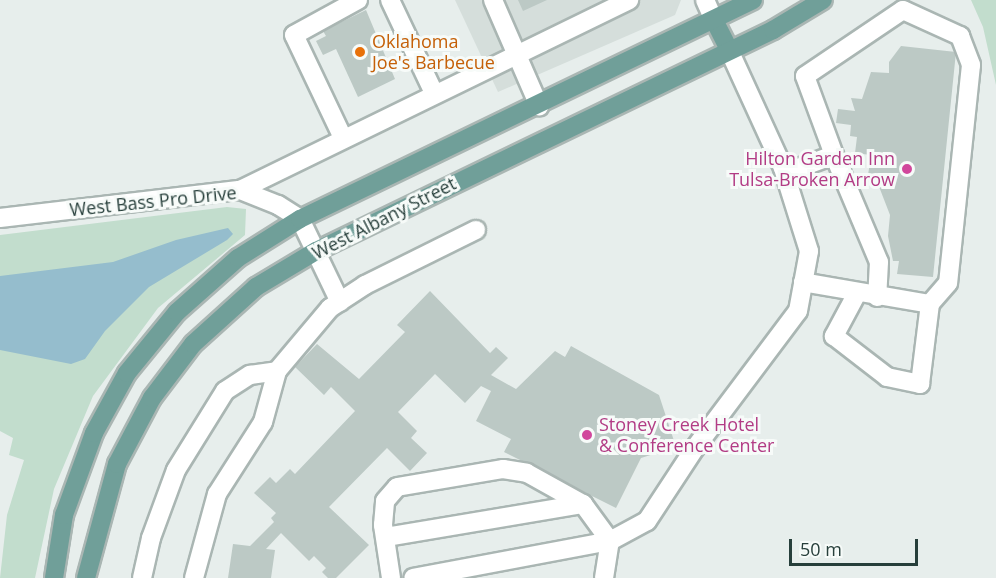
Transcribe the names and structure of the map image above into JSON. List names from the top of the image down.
{
  "streets": {
    "main road": ["West Albany Street"],
    "street": ["West Bass Pro Drive"]
  },
  "crossings": [
    ["West Bass Pro Drive", "West Albany Street"]
  ],
  "places": ["Oklahoma Joe's Barbecue", "Hilton Garden Inn Tulsa-Broken Arrow", "Stoney Creek Hotel & Conference Center"],
  "scale_bar": "50 m"
}
